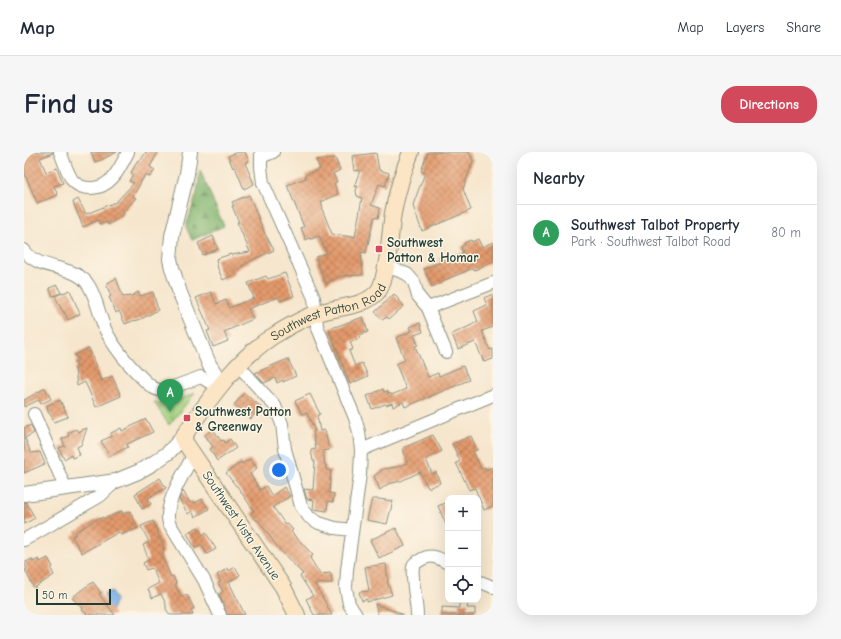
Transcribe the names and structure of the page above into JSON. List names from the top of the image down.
{
  "streets": {
    "main road": ["Southwest Patton Road", "Southwest Vista Avenue"]
  },
  "crossings": [
    ["Southwest Patton Road", "Southwest Vista Avenue"]
  ],
  "places": {
    "transit": ["Southwest Patton & Homar", "Southwest Patton & Greenway"]
  },
  "scale_bar": "50 m",
  "page": {
    "header": "Map",
    "nav": ["Map", "Layers", "Share"],
    "buttons": "Directions",
    "title": "Find us",
    "heading": "Nearby",
    "list": [
      {
        "mark": "A",
        "name": "Southwest Talbot Property",
        "note": "Park · Southwest Talbot Road",
        "value": "80 m"
      }
    ],
    "pins": "A",
    "map_buttons": ["+", "−"],
    "scale": "50 m"
  }
}
